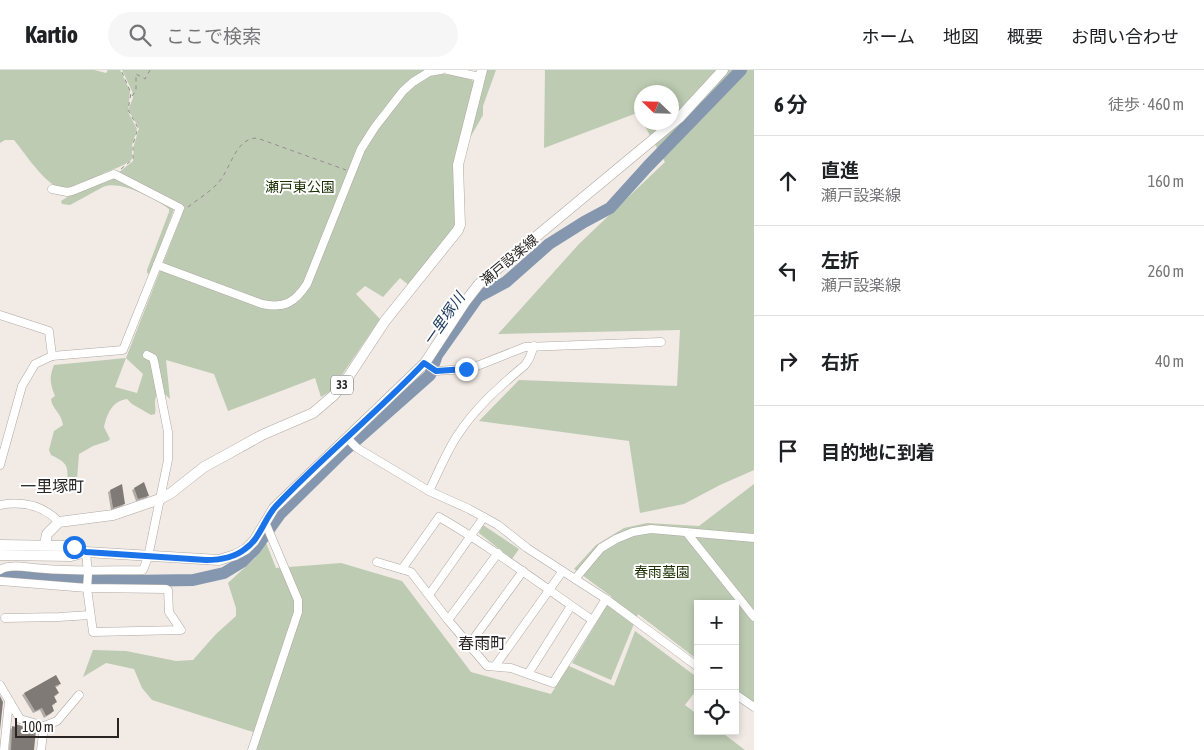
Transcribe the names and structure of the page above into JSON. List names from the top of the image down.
{
  "streets": {
    "main road": ["瀬戸設楽線", "33"]
  },
  "districts": ["一里塚町", "春雨町"],
  "water": ["一里塚川"],
  "parks": ["瀬戸東公園", "春雨墓園"],
  "scale_bar": "100 m",
  "north": "top left",
  "page": {
    "header": "Kartio",
    "search": "ここで検索",
    "nav": [
      "ホーム",
      "地図",
      "概要",
      "お問い合わせ"
    ],
    "heading": ["6 分", "徒歩 · 460 m"],
    "list": [
      ["直進", "瀬戸設楽線", "160 m"],
      ["左折", "瀬戸設楽線", "260 m"],
      ["右折", "40 m"],
      "目的地に到着"
    ],
    "map_buttons": ["+", "−"],
    "scale": "100 m"
  }
}
